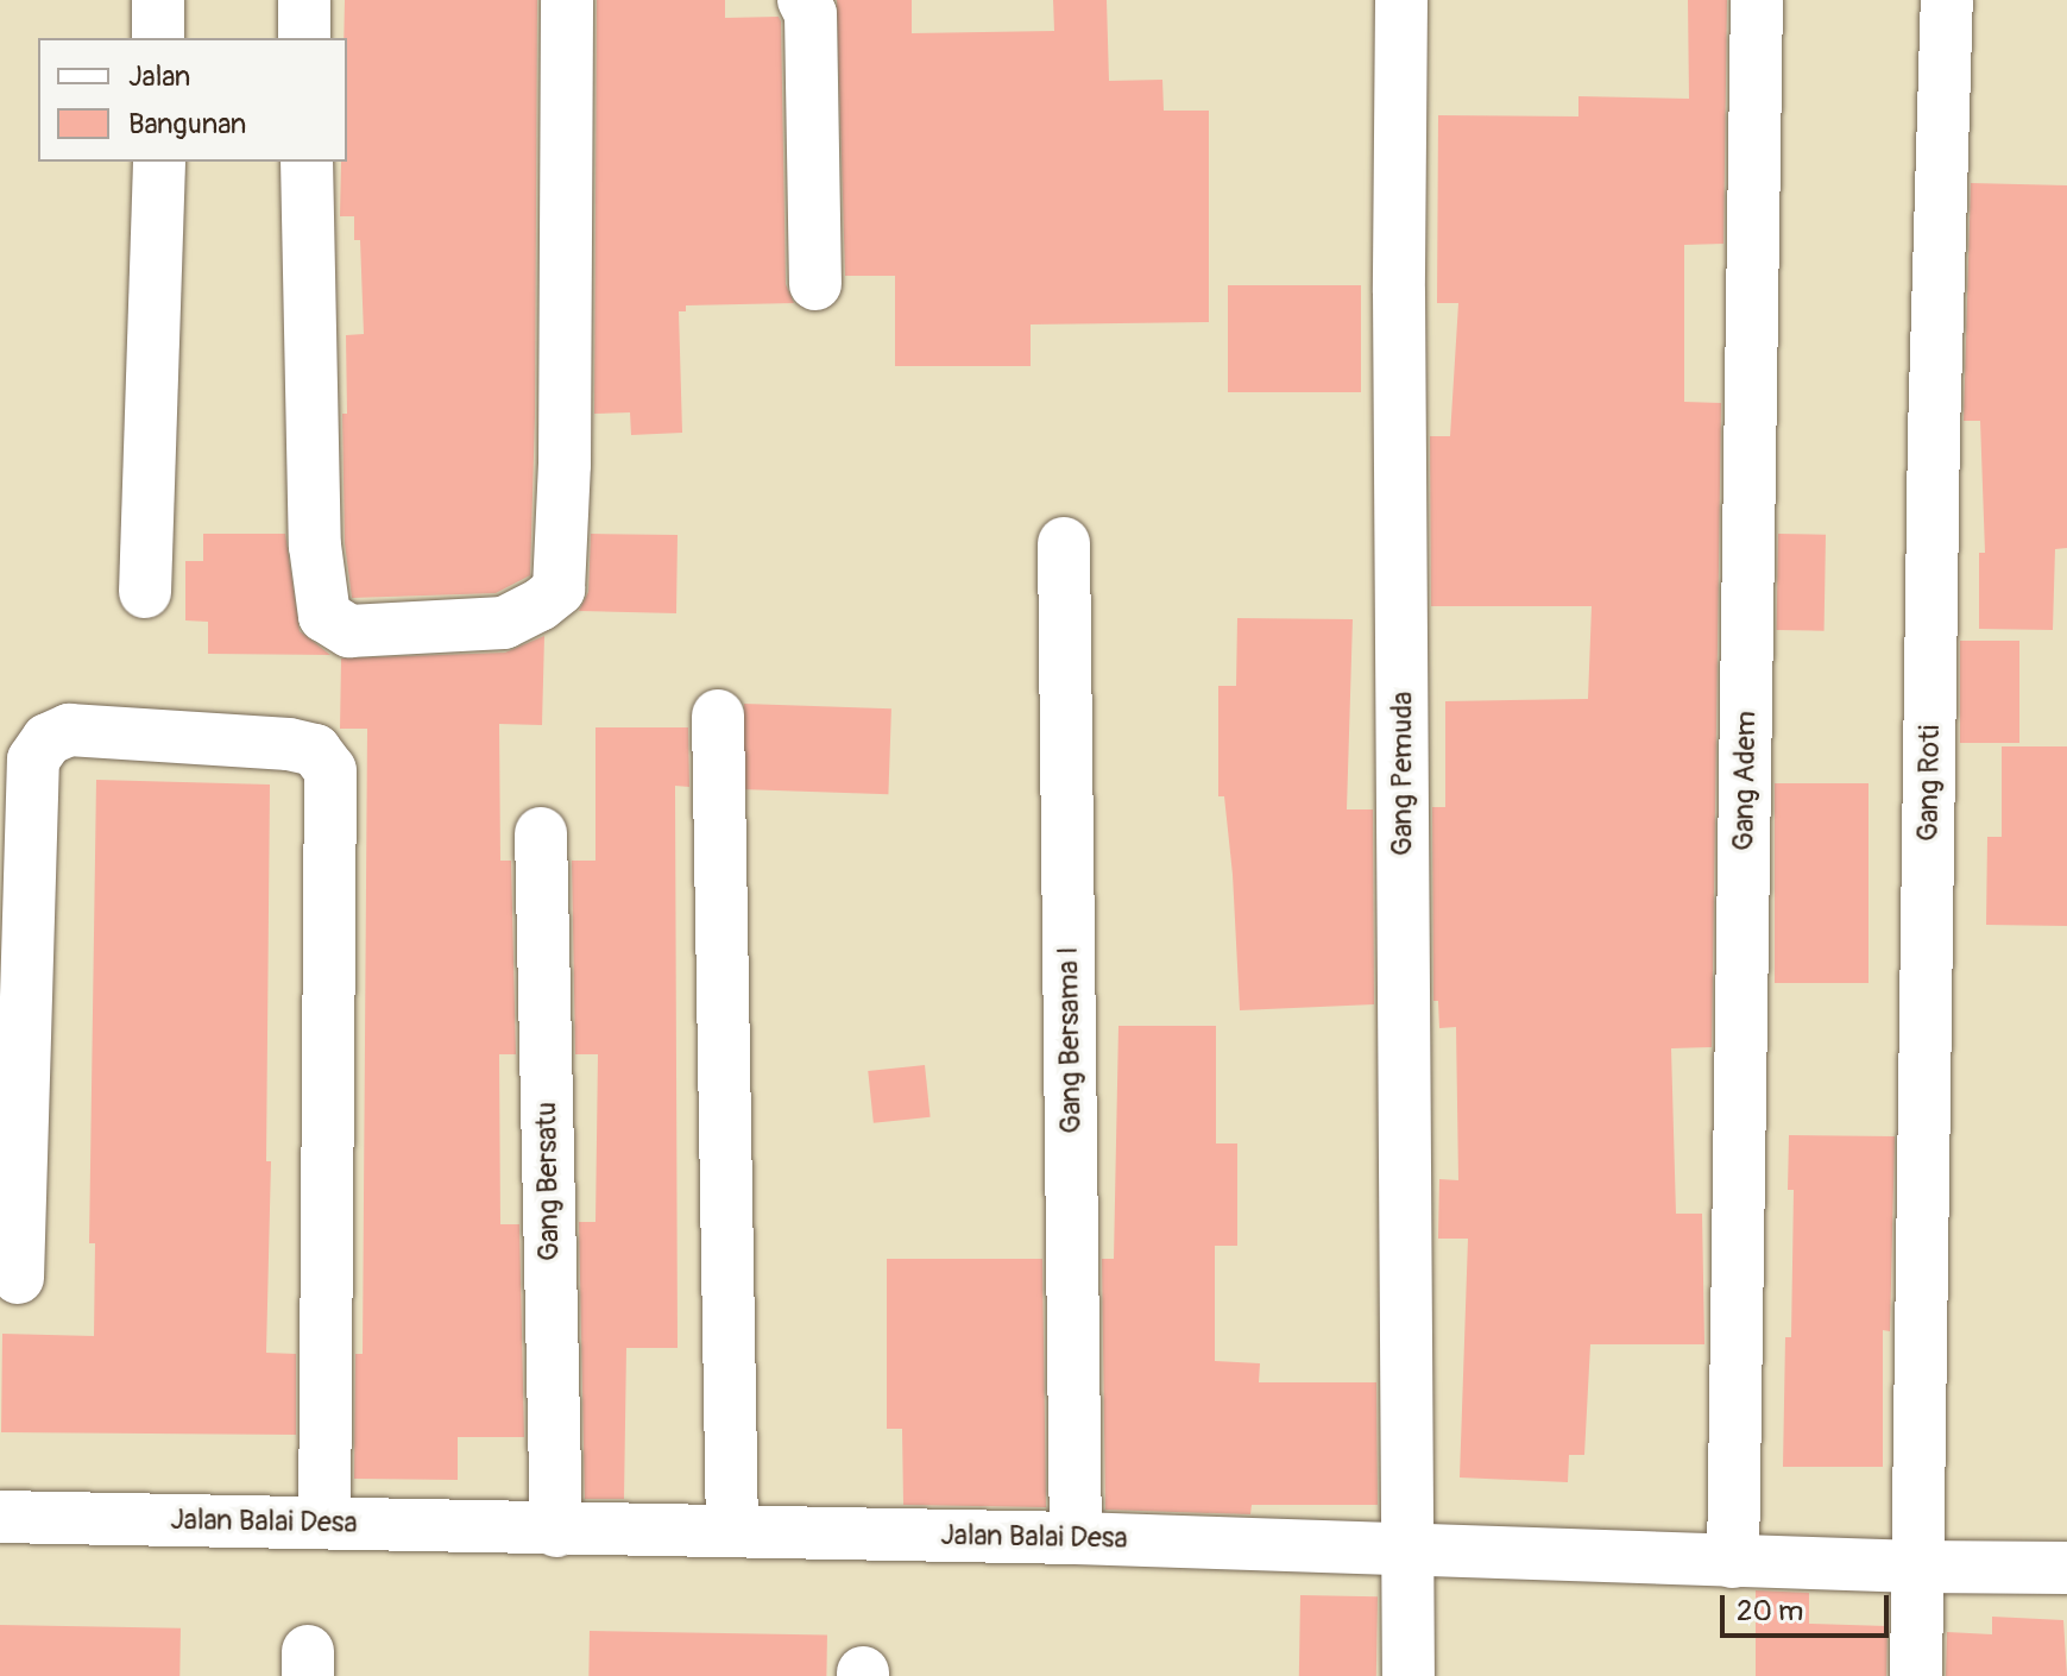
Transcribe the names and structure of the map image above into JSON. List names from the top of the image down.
{
  "streets": {
    "street": [
      "Gang Pemuda",
      "Gang Adem",
      "Gang Roti",
      "Gang Bersama I",
      "Gang Bersatu",
      "Jalan Balai Desa"
    ]
  },
  "crossings": [
    ["Gang Pemuda", "Jalan Balai Desa"],
    ["Gang Adem", "Jalan Balai Desa"],
    ["Gang Roti", "Jalan Balai Desa"],
    ["Gang Bersama I", "Jalan Balai Desa"],
    ["Gang Bersatu", "Jalan Balai Desa"]
  ],
  "legend": ["Jalan", "Bangunan"],
  "scale_bar": "20 m"
}
